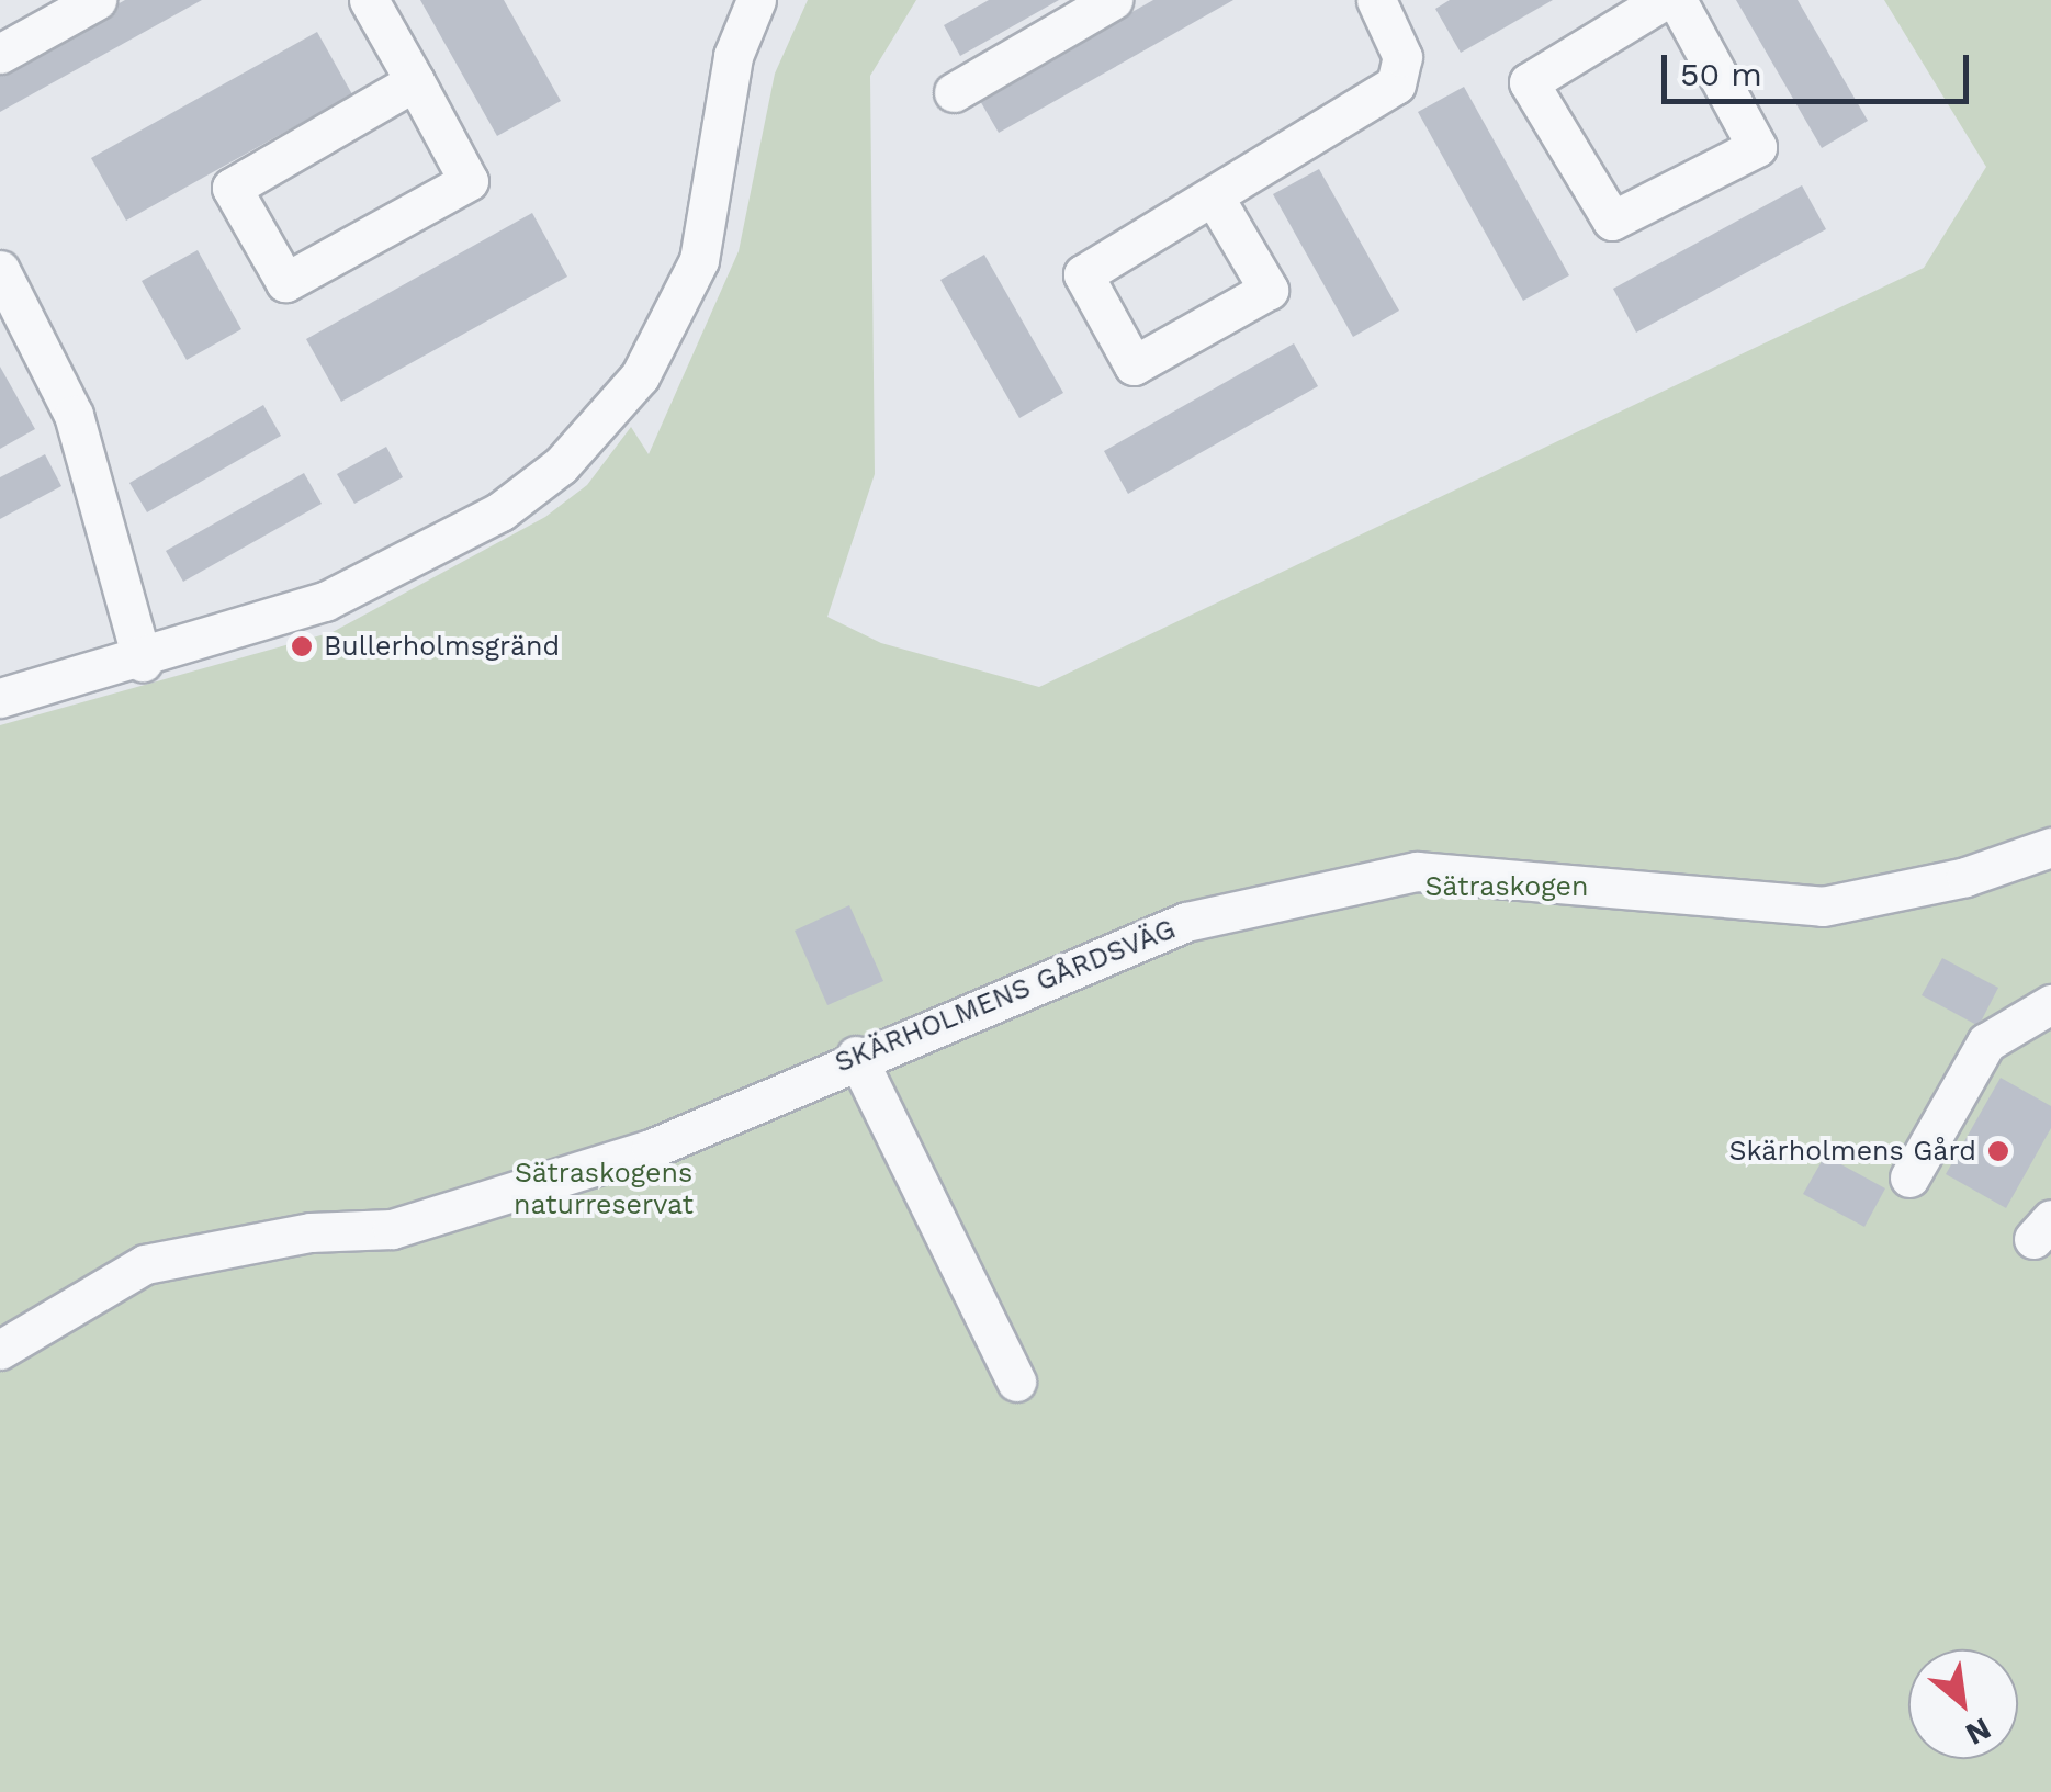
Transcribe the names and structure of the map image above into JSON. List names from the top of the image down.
{
  "streets": {
    "street": ["SKÄRHOLMENS GÅRDSVÄG"]
  },
  "parks": ["Sätraskogen", "Sätraskogens naturreservat"],
  "places": ["Bullerholmsgränd", "Skärholmens Gård"],
  "scale_bar": "50 m",
  "north": "bottom right"
}
